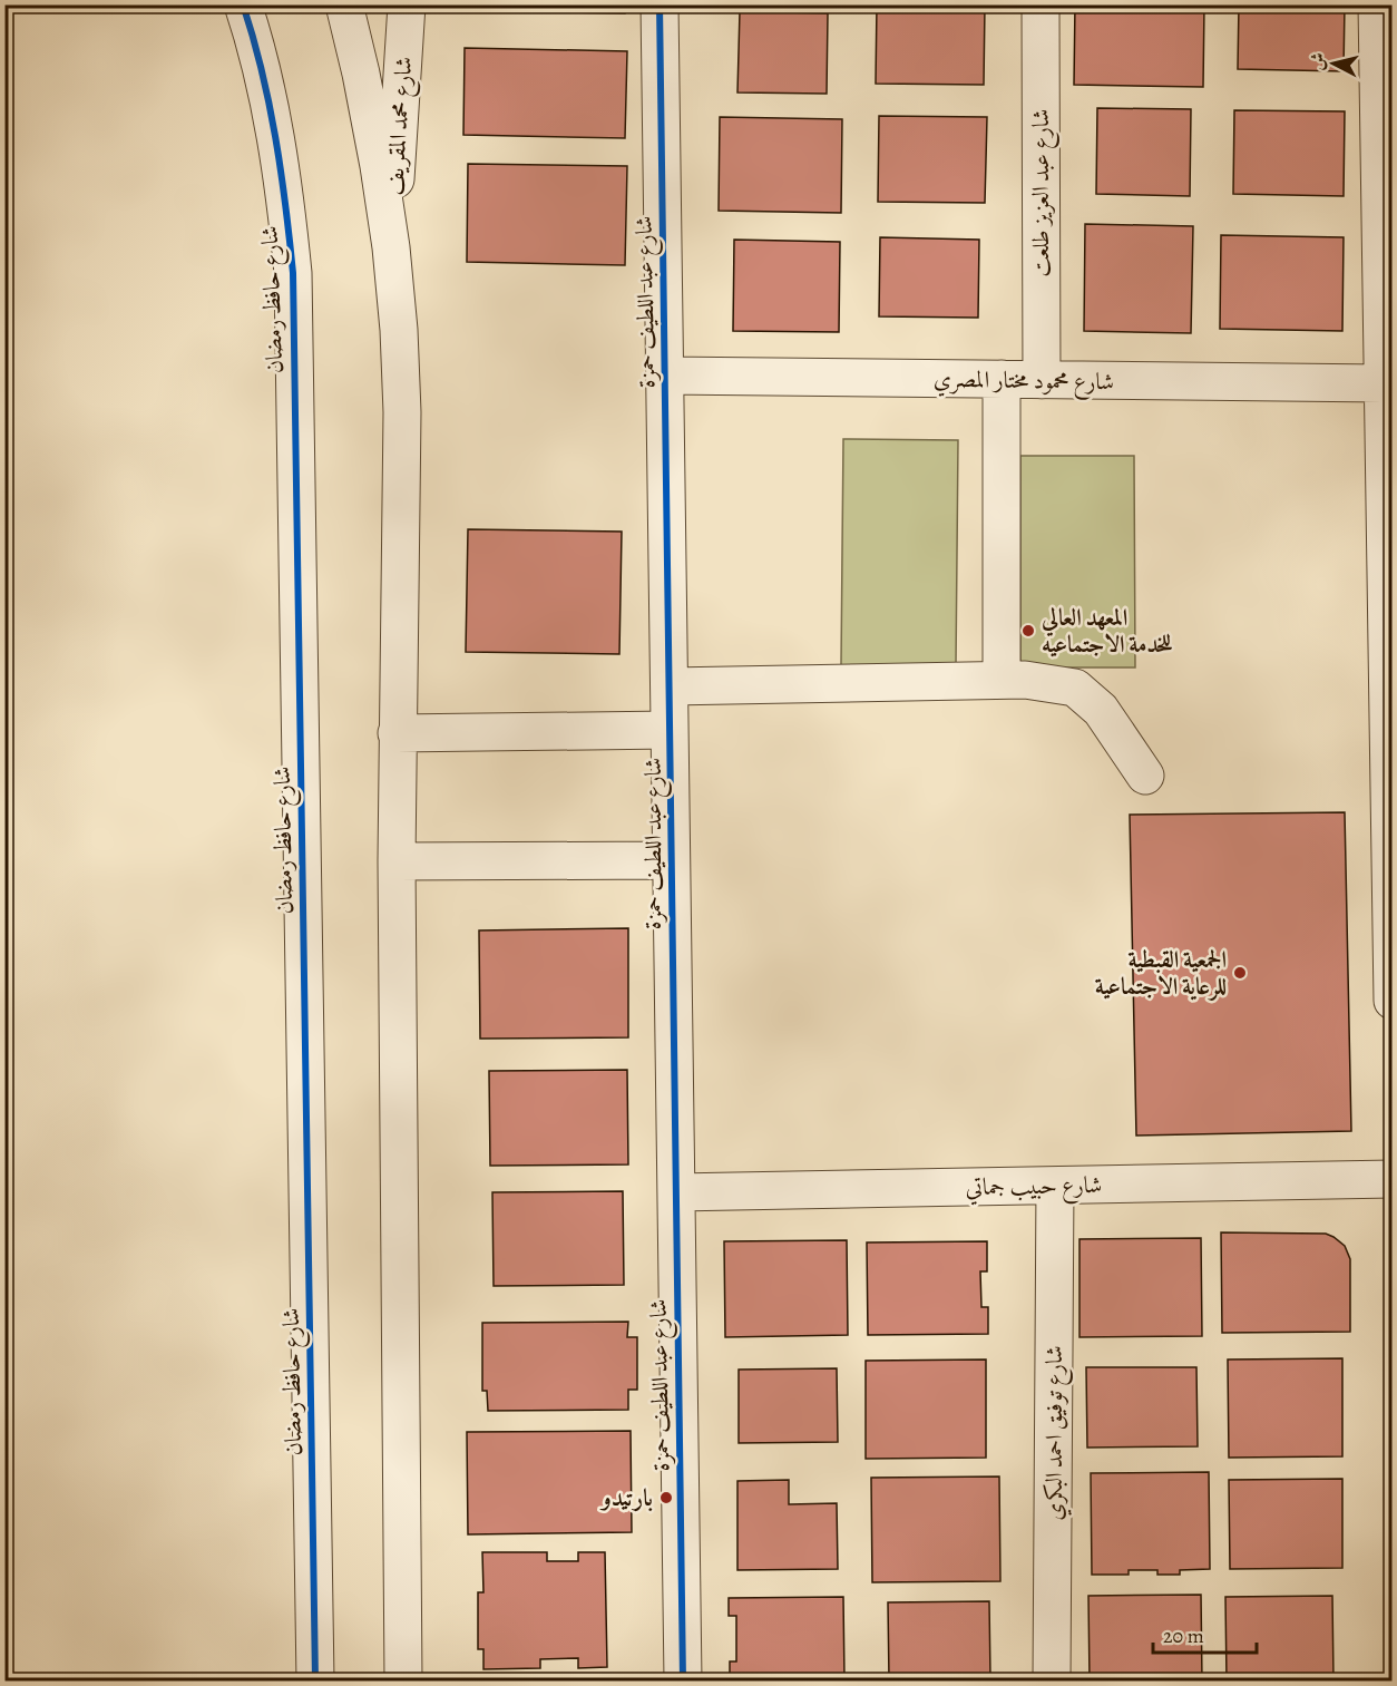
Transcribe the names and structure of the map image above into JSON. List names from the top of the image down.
{
  "streets": {
    "street": [
      "شارع محمد المقريف",
      "شارع عبد العزيز طلعت",
      "شارع حافظ رمضان",
      "شارع عبد اللطيف حمزة",
      "شارع محمود مختار المصري",
      "شارع حبيب جماتي",
      "شارع توفيق احمد البكري"
    ]
  },
  "crossings": [
    ["شارع عبد العزيز طلعت", "شارع محمود مختار المصري"],
    ["شارع عبد اللطيف حمزة", "شارع محمود مختار المصري"],
    ["شارع عبد اللطيف حمزة", "شارع حبيب جماتي"],
    ["شارع حبيب جماتي", "شارع توفيق احمد البكري"]
  ],
  "places": ["المعهد العالي للخدمة الاجتماعيه", "الجمعية القبطية للرعاية الاجتماعية", "بارتيدو"],
  "scale_bar": "20 m",
  "north": "left"
}
